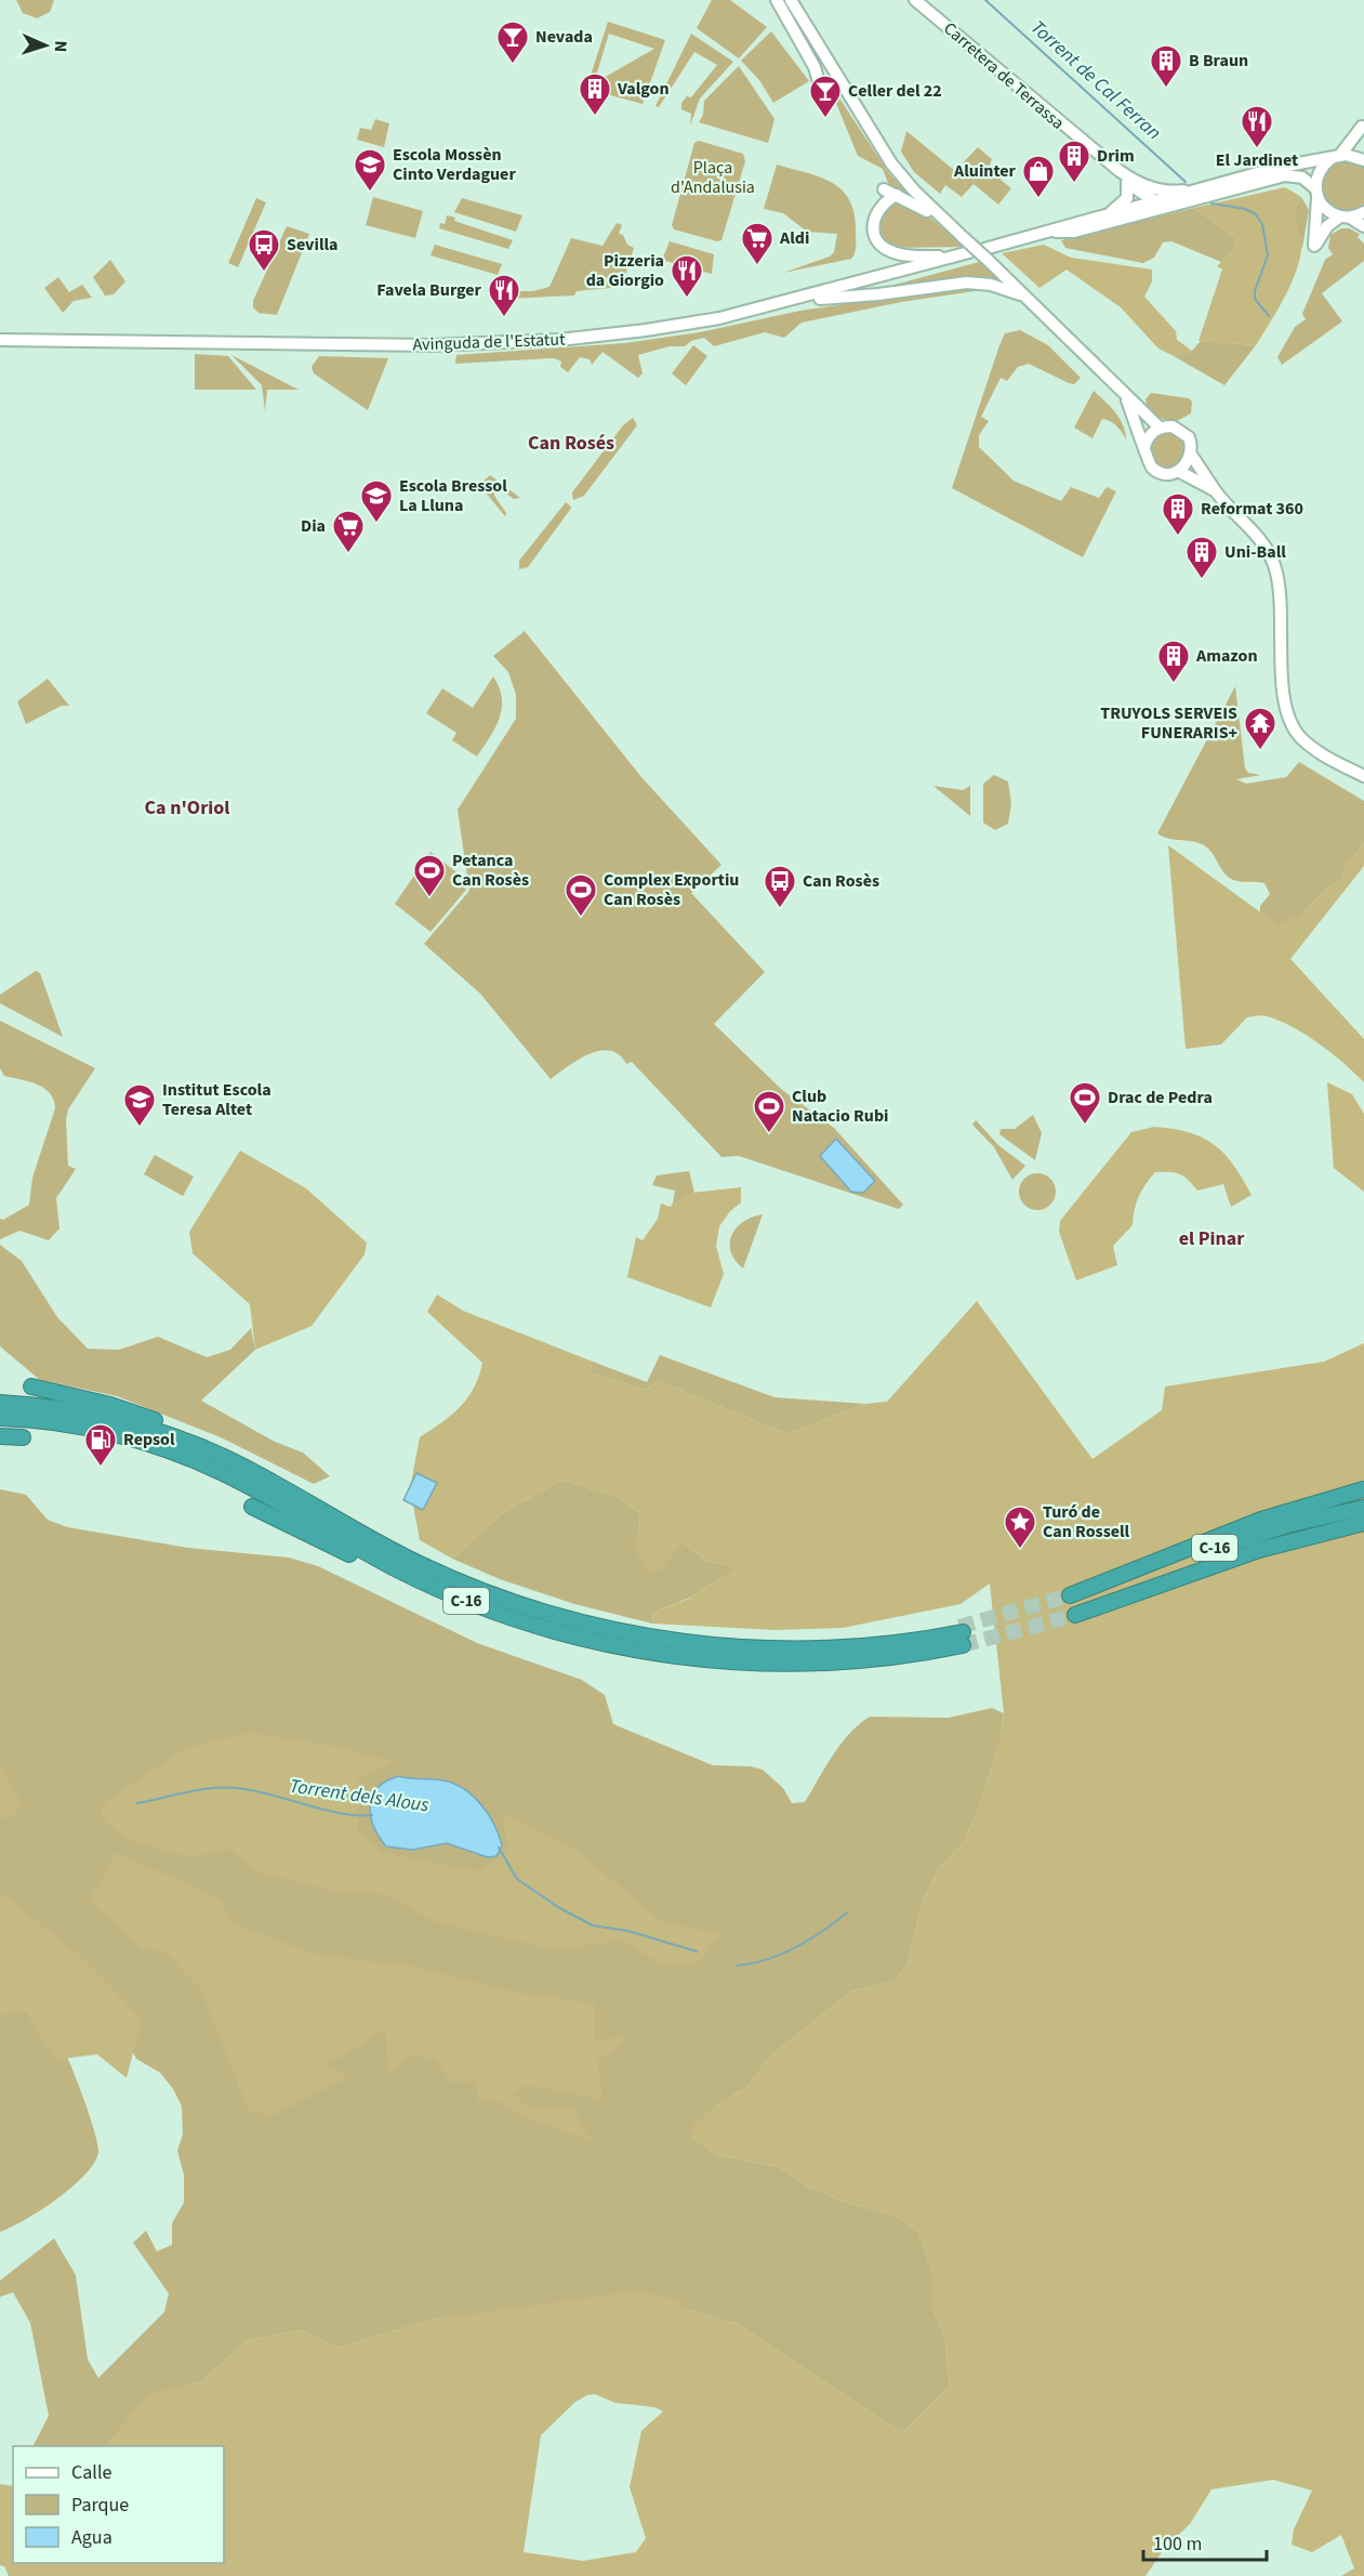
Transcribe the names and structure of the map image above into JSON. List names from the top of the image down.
{
  "streets": {
    "highway": ["C-16"],
    "main road": ["Carretera de Terrassa", "Avinguda de l'Estatut"]
  },
  "districts": ["Can Rosés", "Ca n'Oriol", "el Pinar"],
  "water": ["Torrent de Cal Ferran", "Torrent dels Alous"],
  "parks": ["Plaça d'Andalusia"],
  "places": {
    "bar": ["Nevada", "Celler del 22"],
    "building": [
      "B Braun",
      "Valgon",
      "Drim",
      "Reformat 360",
      "Uni-Ball",
      "Amazon"
    ],
    "restaurant": ["El Jardinet", "Pizzeria da Giorgio", "Favela Burger"],
    "school or university": ["Escola Mossèn Cinto Verdaguer", "Escola Bressol La Lluna", "Institut Escola Teresa Altet"],
    "shop": ["Aluinter"],
    "supermarket": ["Aldi", "Dia"],
    "bus stop": ["Sevilla", "Can Rosès"],
    "temple": ["TRUYOLS SERVEIS FUNERARIS+"],
    "sports": [
      "Petanca Can Rosès",
      "Complex Exportiu Can Rosès",
      "Drac de Pedra",
      "Club Natacio Rubi"
    ],
    "fuel station": ["Repsol"],
    "place": ["Turó de Can Rossell"]
  },
  "legend": ["Calle", "Parque", "Agua"],
  "scale_bar": "100 m",
  "north": "right"
}
